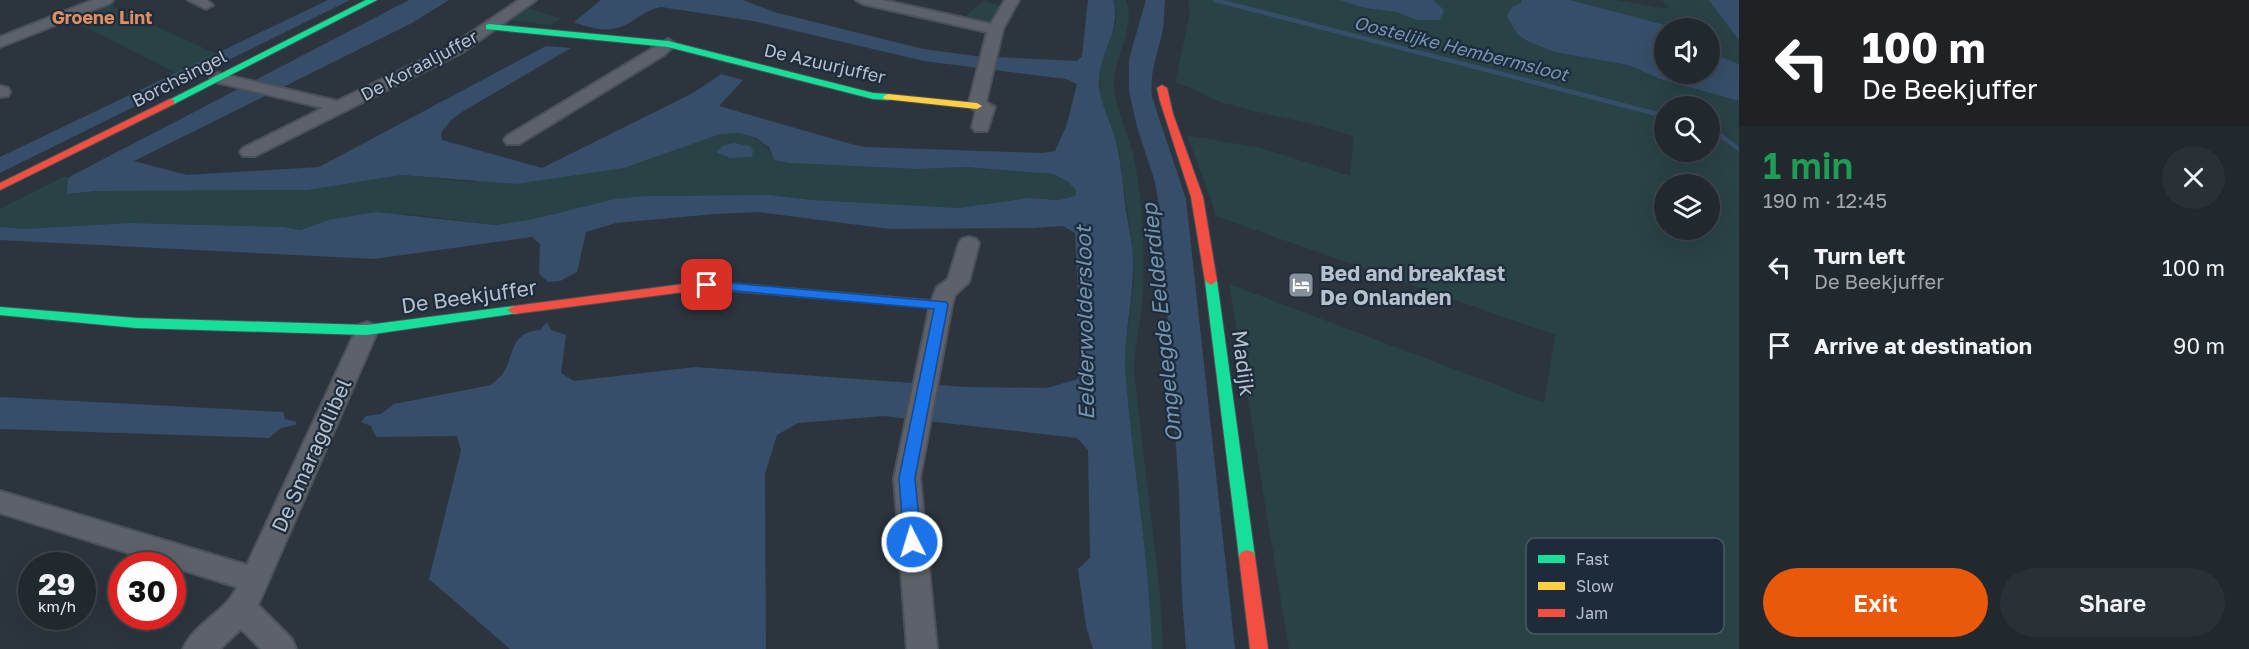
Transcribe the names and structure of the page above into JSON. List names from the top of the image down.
{
  "streets": {
    "street": [
      "De Azuurjuffer",
      "De Koraaljuffer",
      "Borchsingel",
      "De Beekjuffer",
      "Madijk",
      "De Smaragdlibel"
    ]
  },
  "crossings": [
    ["De Azuurjuffer", "De Koraaljuffer"],
    ["De Koraaljuffer", "Borchsingel"],
    ["De Beekjuffer", "De Smaragdlibel"]
  ],
  "districts": ["Groene Lint"],
  "water": ["Oostelijke Hembermsloot", "Eelderwoldersloot", "Omgelegde Eelderdiep"],
  "places": {
    "hotel": ["Bed and breakfast De Onlanden"]
  },
  "legend": ["Fast", "Slow", "Jam"],
  "page": {
    "turn": ["100 m", "De Beekjuffer"],
    "heading": ["1 min", "190 m · 12:45"],
    "list": [
      {
        "name": "Turn left",
        "note": "De Beekjuffer",
        "value": "100 m"
      },
      {
        "name": "Arrive at destination",
        "value": "90 m"
      }
    ],
    "speed": "29 km/h",
    "limit": "30",
    "buttons": ["Exit", "Share"]
  }
}
